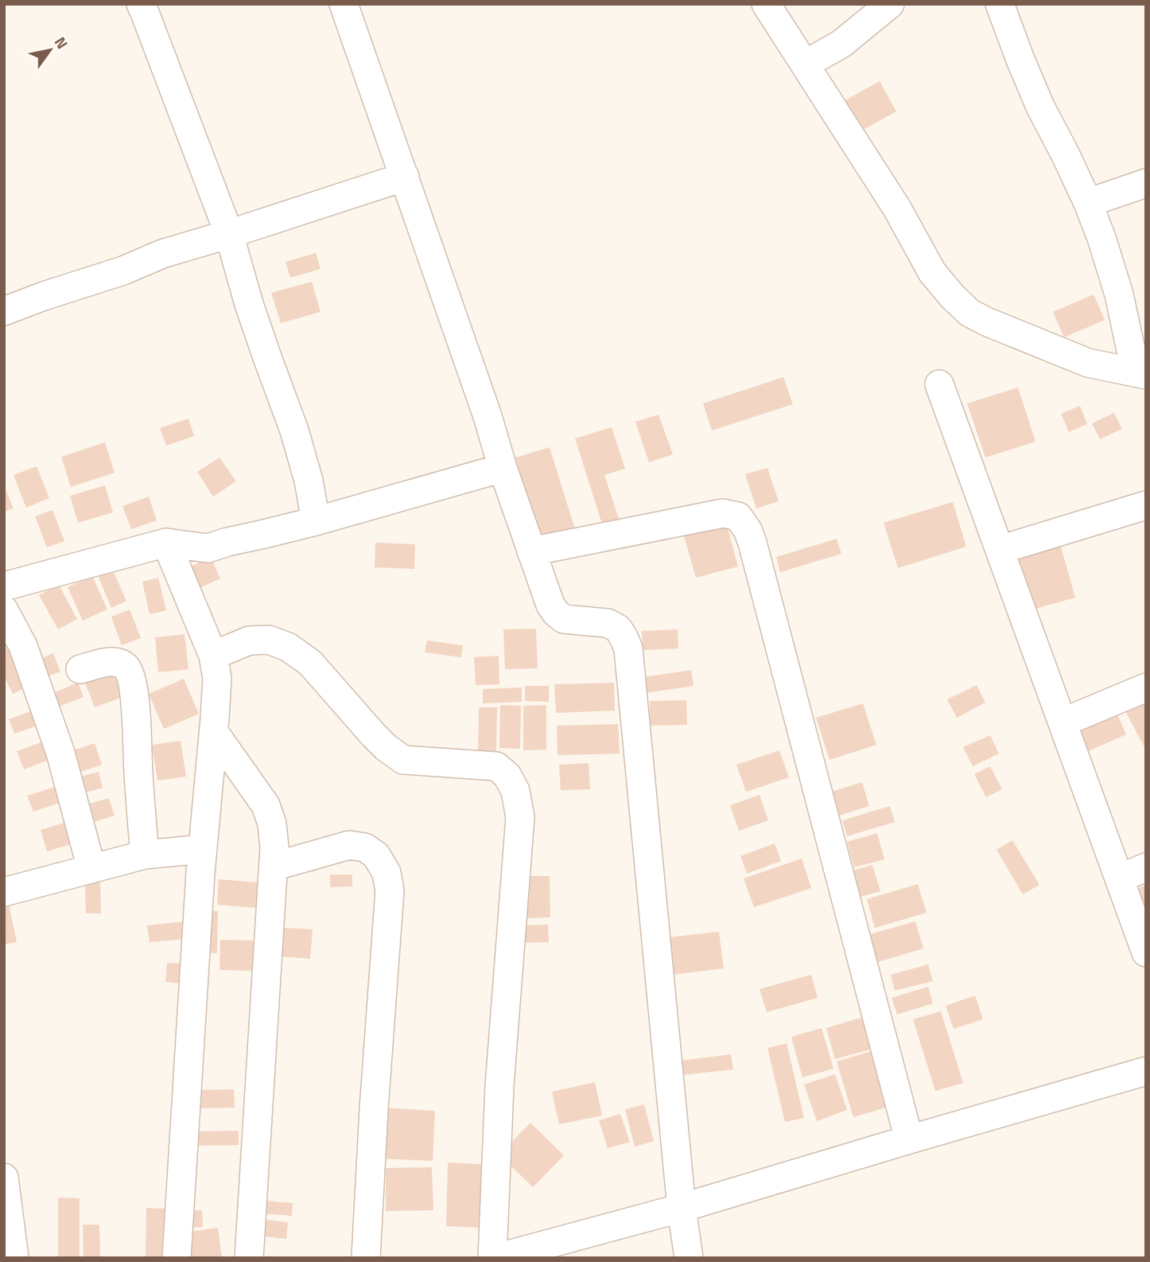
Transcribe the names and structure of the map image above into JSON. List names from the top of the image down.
{
  "north": "top right"
}
